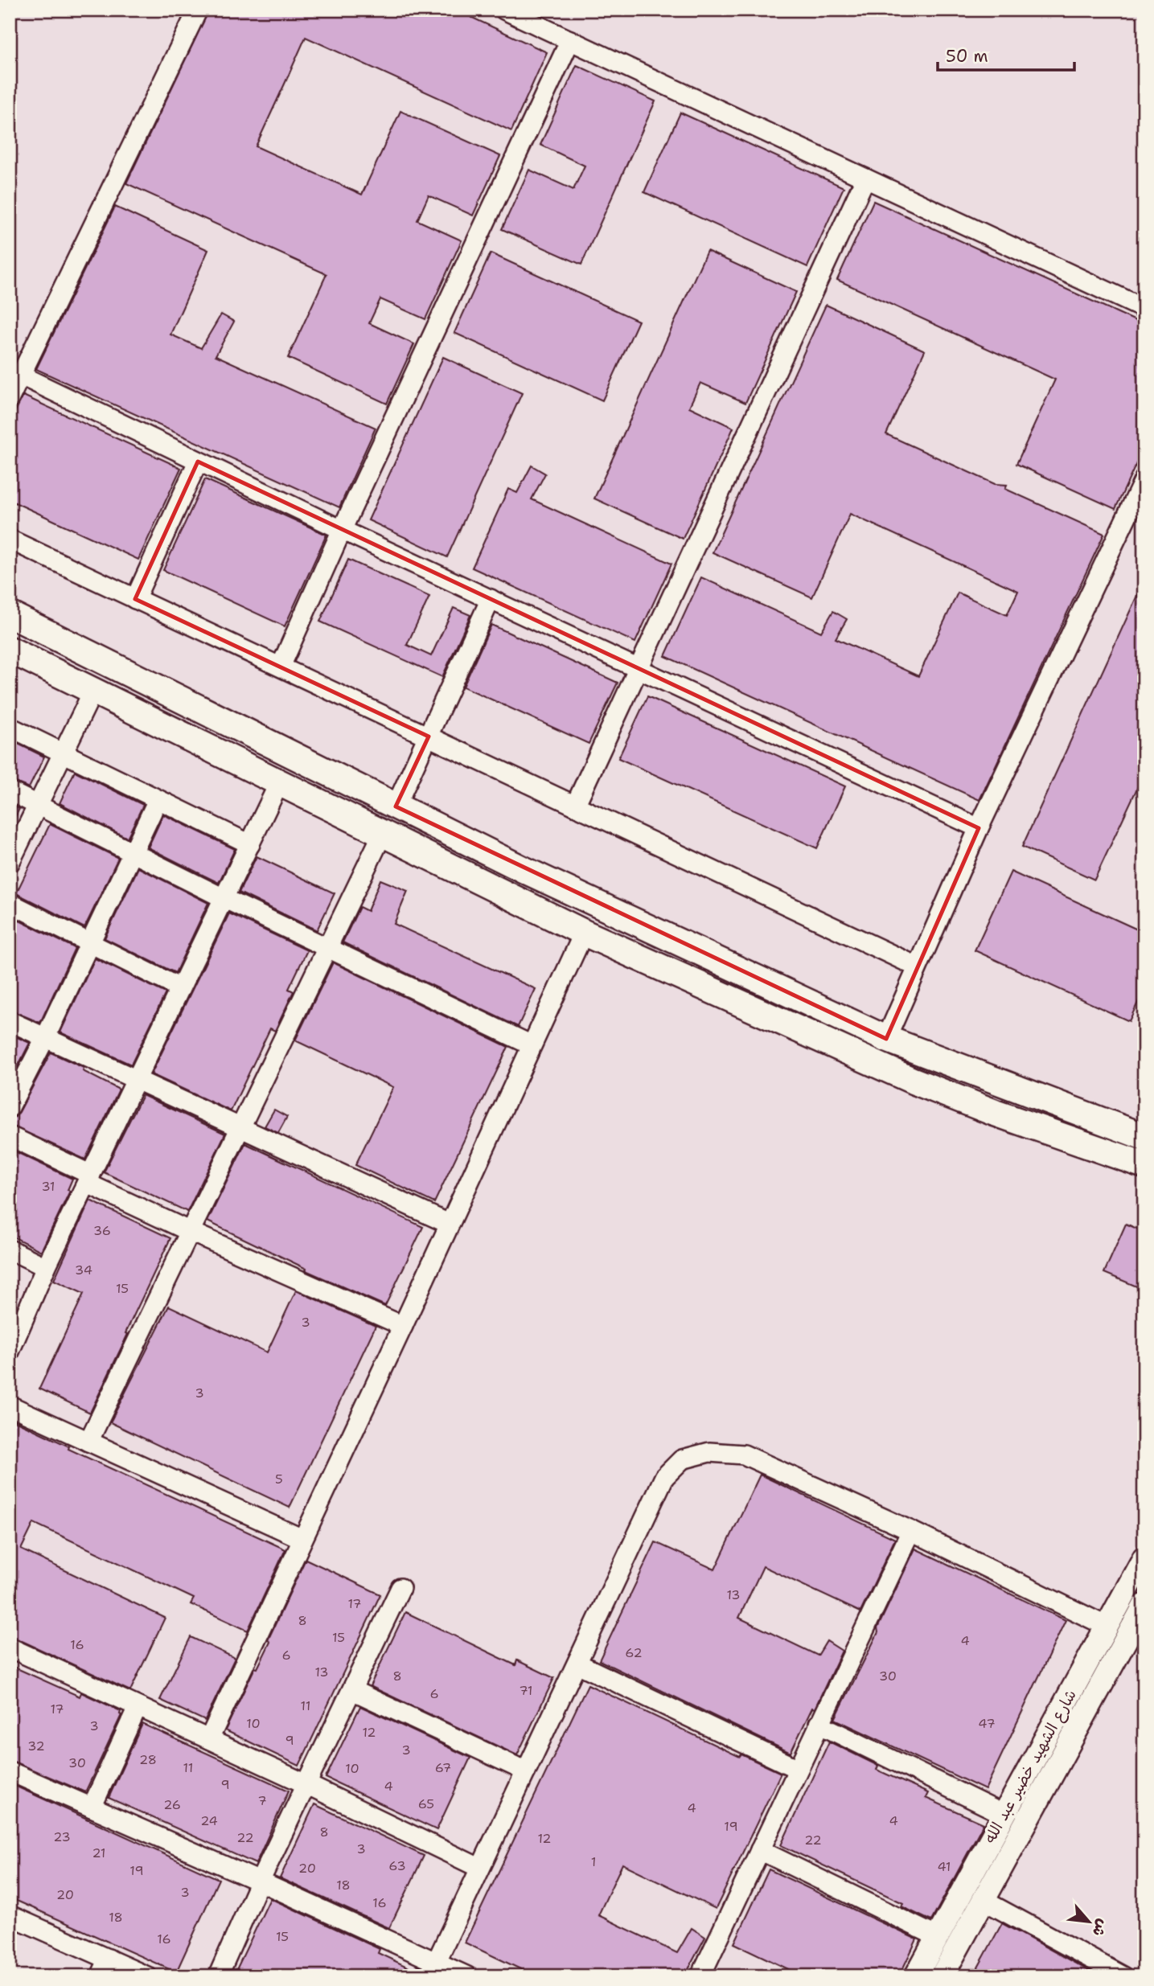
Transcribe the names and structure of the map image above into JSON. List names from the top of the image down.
{
  "streets": {
    "main road": ["شارع الشهيد خضير عبد الله"]
  },
  "house_numbers": [
    "31",
    "36",
    "34",
    "15",
    "3",
    "3",
    "5",
    "13",
    "17",
    "8",
    "15",
    "4",
    "16",
    "62",
    "6",
    "13",
    "8",
    "30",
    "71",
    "6",
    "11",
    "17",
    "10",
    "47",
    "3",
    "12",
    "9",
    "32",
    "3",
    "28",
    "30",
    "11",
    "67",
    "10",
    "9",
    "4",
    "7",
    "65",
    "26",
    "4",
    "24",
    "4",
    "19",
    "8",
    "23",
    "22",
    "12",
    "22",
    "3",
    "21",
    "1",
    "63",
    "41",
    "20",
    "19",
    "18",
    "3",
    "20",
    "16",
    "18",
    "15",
    "16"
  ],
  "scale_bar": "50 m",
  "north": "bottom right"
}
